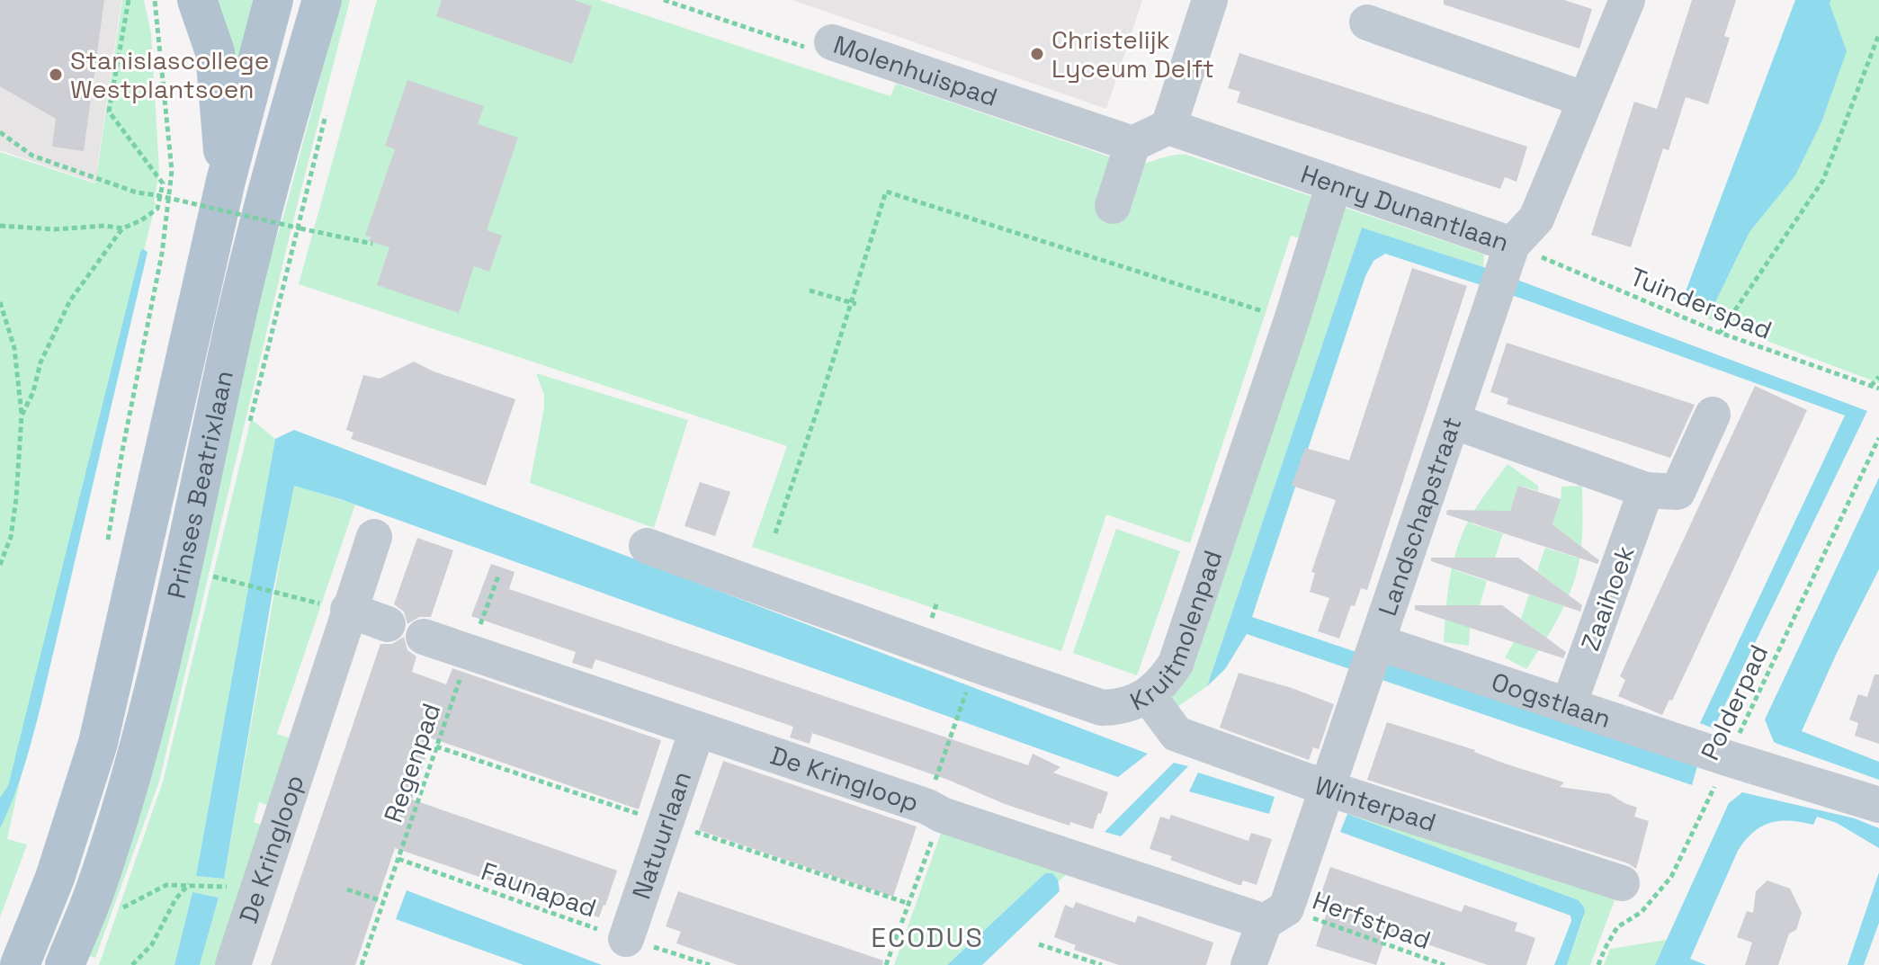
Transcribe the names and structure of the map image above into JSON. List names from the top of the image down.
{
  "streets": {
    "main road": ["Prinses Beatrixlaan"],
    "street": [
      "Molenhuispad",
      "Henry Dunantlaan",
      "Landschapstraat",
      "Zaaihoek",
      "Kruitmolenpad",
      "Oogstlaan",
      "De Kringloop",
      "Winterpad",
      "Natuurlaan"
    ],
    "path": [
      "Tuinderspad",
      "Polderpad",
      "Regenpad",
      "Faunapad",
      "Herfstpad"
    ]
  },
  "crossings": [
    ["Henry Dunantlaan", "Tuinderspad"],
    ["Henry Dunantlaan", "Landschapstraat"],
    ["Henry Dunantlaan", "Kruitmolenpad"],
    ["Tuinderspad", "Landschapstraat"],
    ["Landschapstraat", "Oogstlaan"],
    ["Landschapstraat", "Winterpad"],
    ["Zaaihoek", "Oogstlaan"],
    ["Kruitmolenpad", "Winterpad"],
    ["Oogstlaan", "Polderpad"],
    ["Regenpad", "De Kringloop"],
    ["Regenpad", "Faunapad"],
    ["De Kringloop", "Natuurlaan"],
    ["De Kringloop", "Herfstpad"],
    ["Natuurlaan", "Faunapad"]
  ],
  "districts": ["ECODUS"],
  "places": ["Christelijk Lyceum Delft", "Stanislascollege Westplantsoen"]
}
